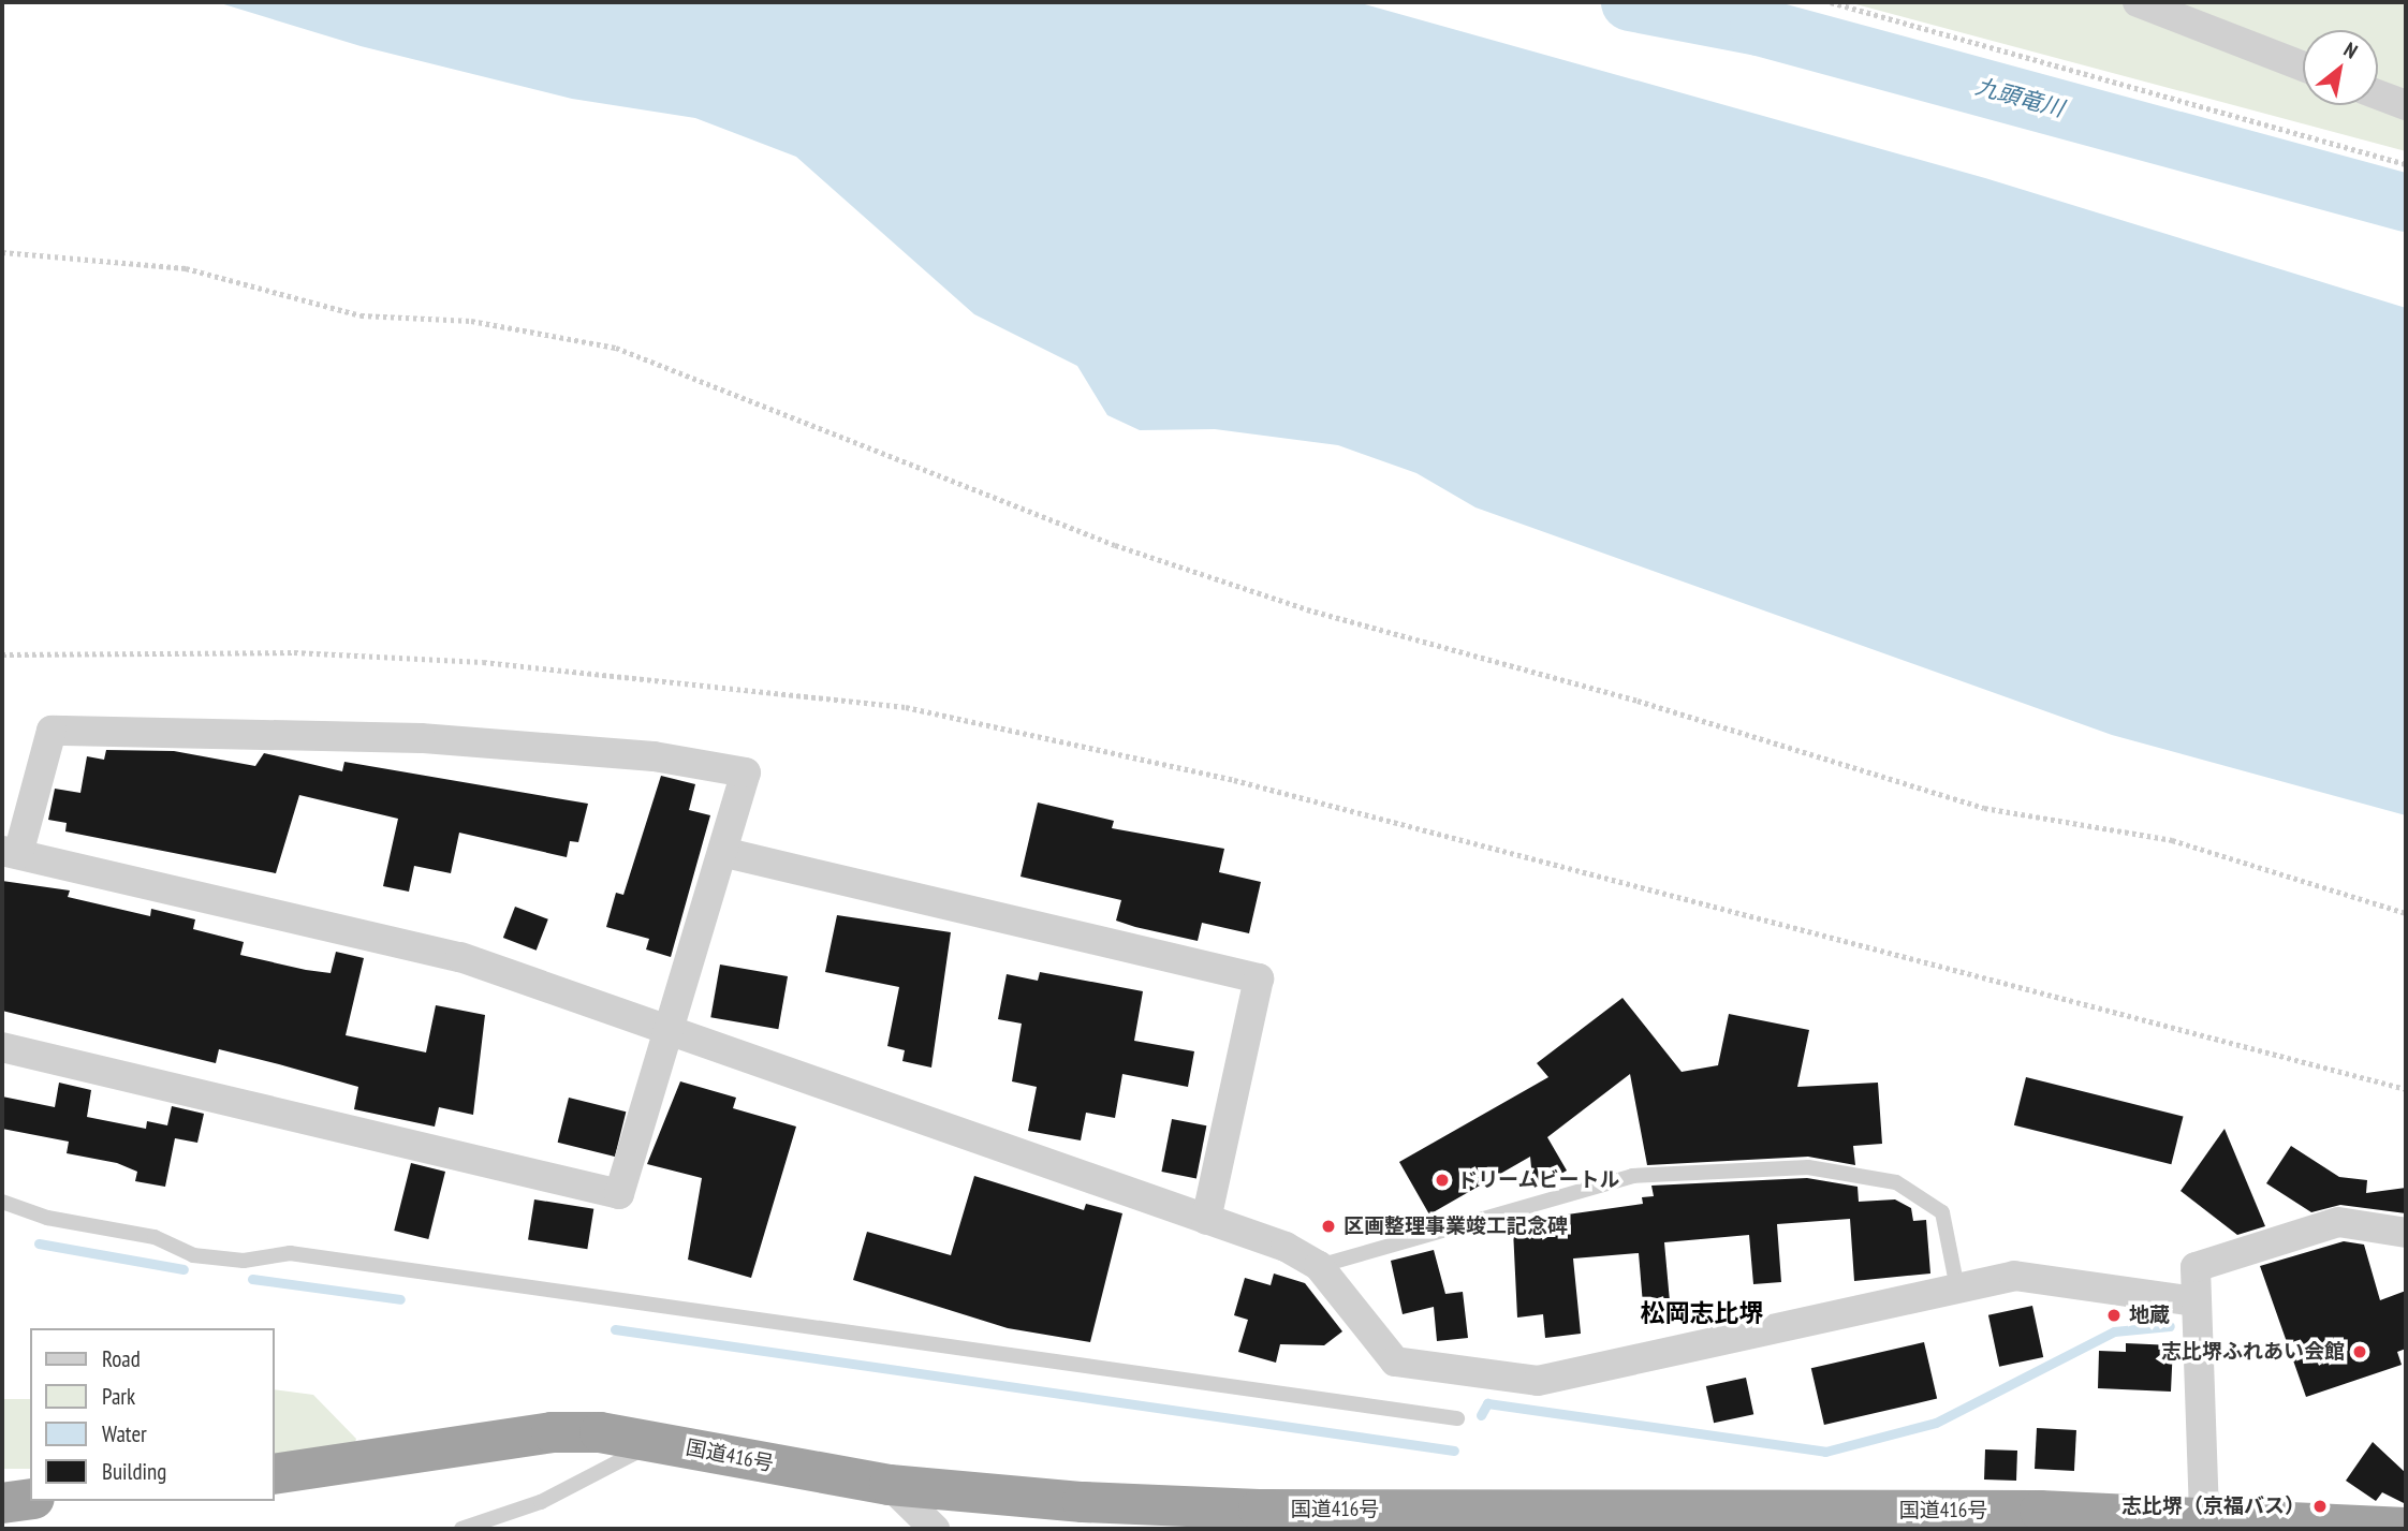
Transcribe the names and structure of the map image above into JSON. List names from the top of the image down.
{
  "streets": {
    "highway": ["国道416号"]
  },
  "districts": ["松岡志比堺"],
  "water": ["九頭竜川"],
  "places": [
    "ドリームビートル",
    "区画整理事業竣工記念碑",
    "地蔵",
    "志比堺ふれあい会館",
    "志比堺（京福バス）"
  ],
  "legend": [
    "Road",
    "Park",
    "Water",
    "Building"
  ],
  "north": "top right"
}
